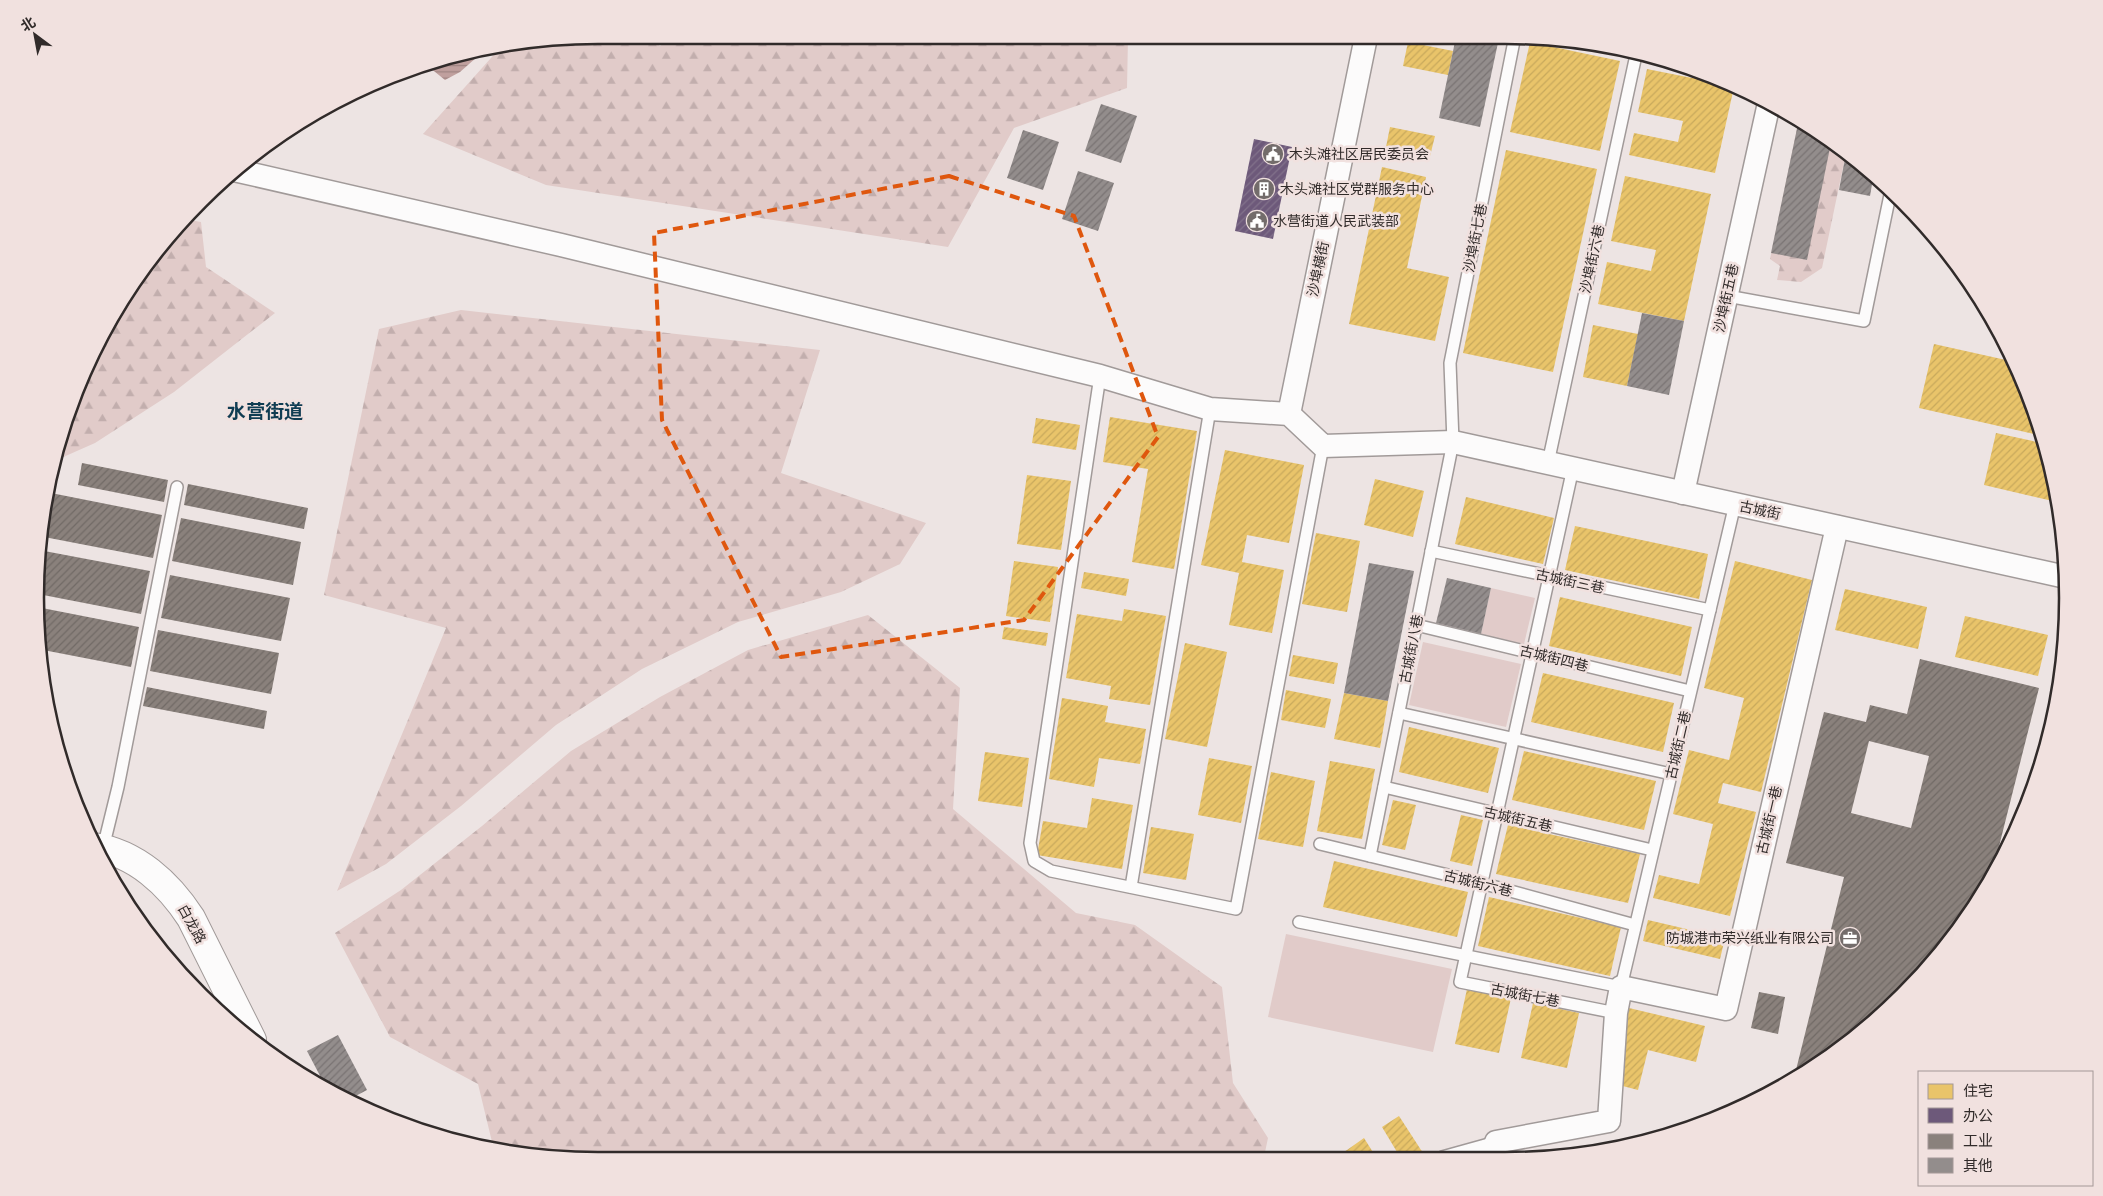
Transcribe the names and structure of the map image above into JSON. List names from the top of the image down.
{
  "streets": {
    "street": [
      "沙埠横街",
      "沙埠街五巷",
      "古城街",
      "古城街一巷",
      "白龙路"
    ],
    "lane": [
      "沙埠街七巷",
      "沙埠街六巷",
      "古城街三巷",
      "古城街八巷",
      "古城街四巷",
      "古城街二巷",
      "古城街五巷",
      "古城街六巷",
      "古城街七巷"
    ]
  },
  "crossings": [
    ["沙埠街七巷", "古城街"],
    ["沙埠街七巷", "古城街八巷"],
    ["沙埠街六巷", "古城街"],
    ["沙埠街五巷", "古城街"],
    ["古城街", "古城街八巷"],
    ["古城街", "古城街二巷"],
    ["古城街", "古城街一巷"],
    ["古城街三巷", "古城街八巷"],
    ["古城街三巷", "古城街二巷"],
    ["古城街八巷", "古城街四巷"],
    ["古城街八巷", "古城街五巷"],
    ["古城街八巷", "古城街六巷"],
    ["古城街四巷", "古城街二巷"],
    ["古城街二巷", "古城街五巷"],
    ["古城街二巷", "古城街一巷"],
    ["古城街二巷", "古城街六巷"],
    ["古城街二巷", "古城街七巷"],
    ["古城街一巷", "古城街七巷"]
  ],
  "districts": ["水营街道"],
  "places": {
    "public building": ["木头滩社区居民委员会", "水营街道人民武装部"],
    "building": ["木头滩社区党群服务中心"],
    "office": ["防城港市荣兴纸业有限公司"]
  },
  "legend": [
    "住宅",
    "办公",
    "工业",
    "其他"
  ],
  "north": "top left"
}
